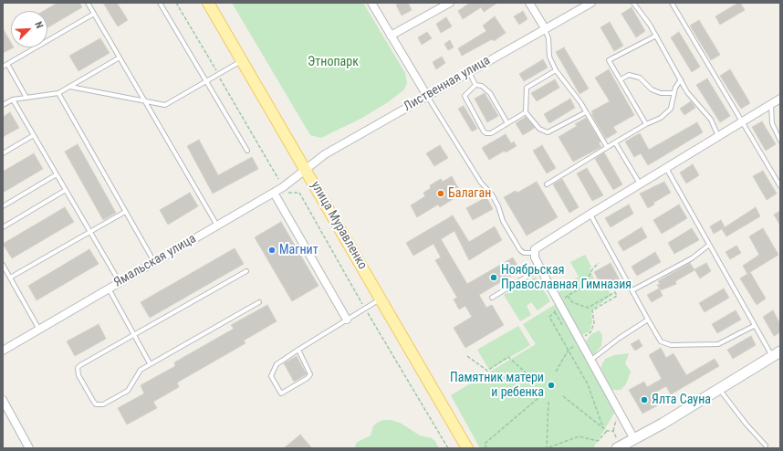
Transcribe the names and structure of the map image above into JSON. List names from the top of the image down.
{
  "streets": {
    "main road": ["улица Муравленко"],
    "street": ["Лиственная улица", "Ямальская улица"]
  },
  "crossings": [
    ["Лиственная улица", "улица Муравленко"],
    ["Лиственная улица", "Ямальская улица"],
    ["улица Муравленко", "Ямальская улица"]
  ],
  "parks": ["Этнопарк"],
  "places": [
    "Балаган",
    "Магнит",
    "Ноябрьская Православная Гимназия",
    "Памятник матери и ребенка",
    "Ялта Сауна"
  ],
  "north": "top right"
}
